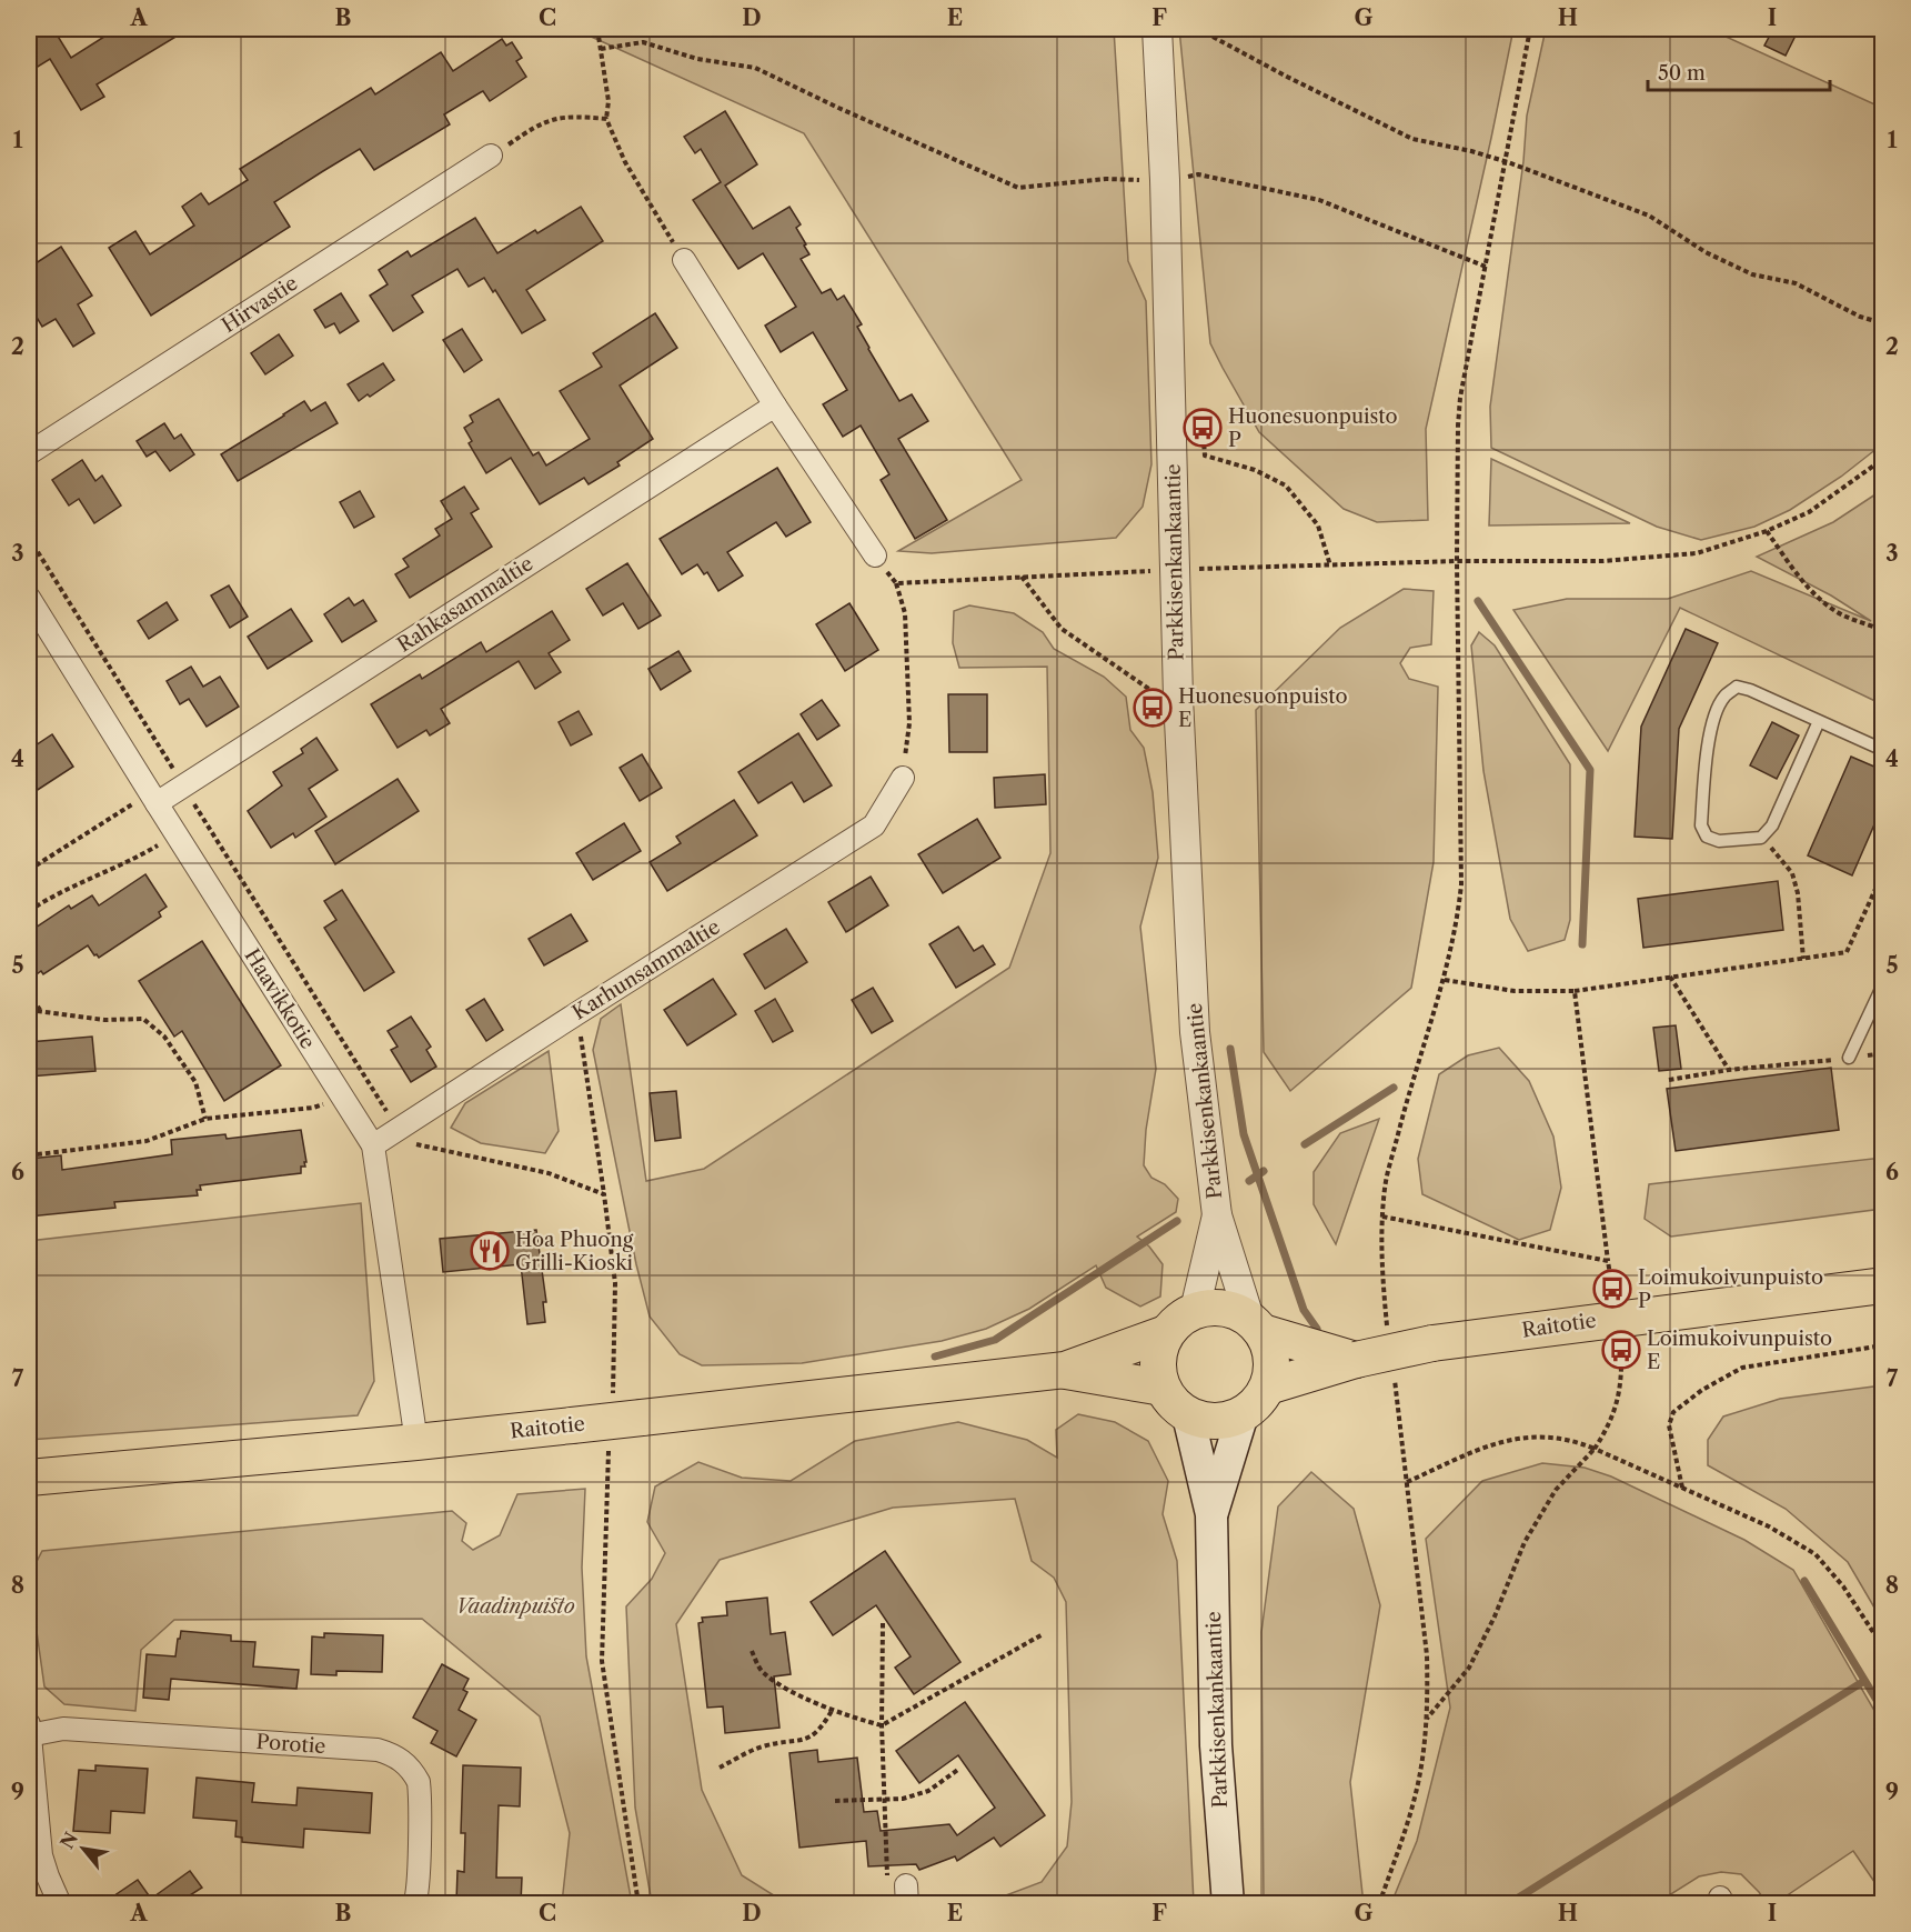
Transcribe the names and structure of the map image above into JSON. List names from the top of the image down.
{
  "streets": {
    "main road": ["Parkkisenkankaantie", "Raitotie"],
    "street": [
      "Hirvastie",
      "Rahkasammaltie",
      "Karhunsammaltie",
      "Haavikkotie",
      "Porotie"
    ]
  },
  "crossings": [
    ["Parkkisenkankaantie", "Raitotie"],
    ["Rahkasammaltie", "Haavikkotie"],
    ["Karhunsammaltie", "Haavikkotie"],
    ["Haavikkotie", "Raitotie"]
  ],
  "parks": ["Vaadinpuisto"],
  "places": {
    "bus stop": [
      "Huonesuonpuisto P",
      "Huonesuonpuisto E",
      "Loimukoivunpuisto P",
      "Loimukoivunpuisto E"
    ],
    "restaurant": ["Hoa Phuong Grilli-Kioski"]
  },
  "scale_bar": "50 m",
  "north": "top left",
  "grid": {
    "columns": [
      "A",
      "B",
      "C",
      "D",
      "E",
      "F",
      "G",
      "H",
      "I"
    ],
    "rows": [
      "1",
      "2",
      "3",
      "4",
      "5",
      "6",
      "7",
      "8",
      "9"
    ]
  }
}
